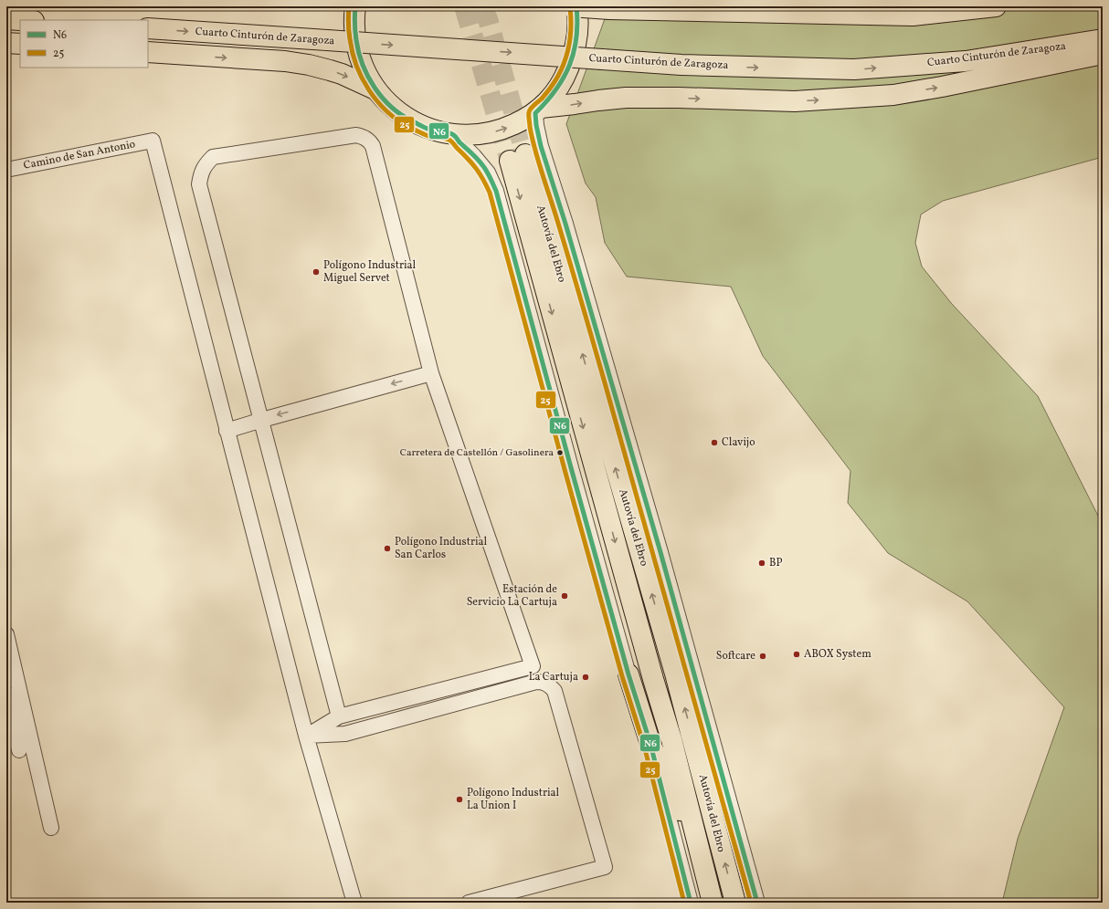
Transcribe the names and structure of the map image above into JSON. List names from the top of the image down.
{
  "streets": {
    "highway": ["Cuarto Cinturón de Zaragoza", "Autovía del Ebro"],
    "street": ["Camino de San Antonio"]
  },
  "places": [
    "Polígono Industrial Miguel Servet",
    "Clavijo",
    "Carretera de Castellón / Gasolinera",
    "Polígono Industrial San Carlos",
    "BP",
    "Estación de Servicio La Cartuja",
    "ABOX System",
    "Softcare",
    "La Cartuja",
    "Polígono Industrial La Union I"
  ],
  "lines": ["transit line N6", "transit line 25"],
  "legend": ["N6", "25"]
}
